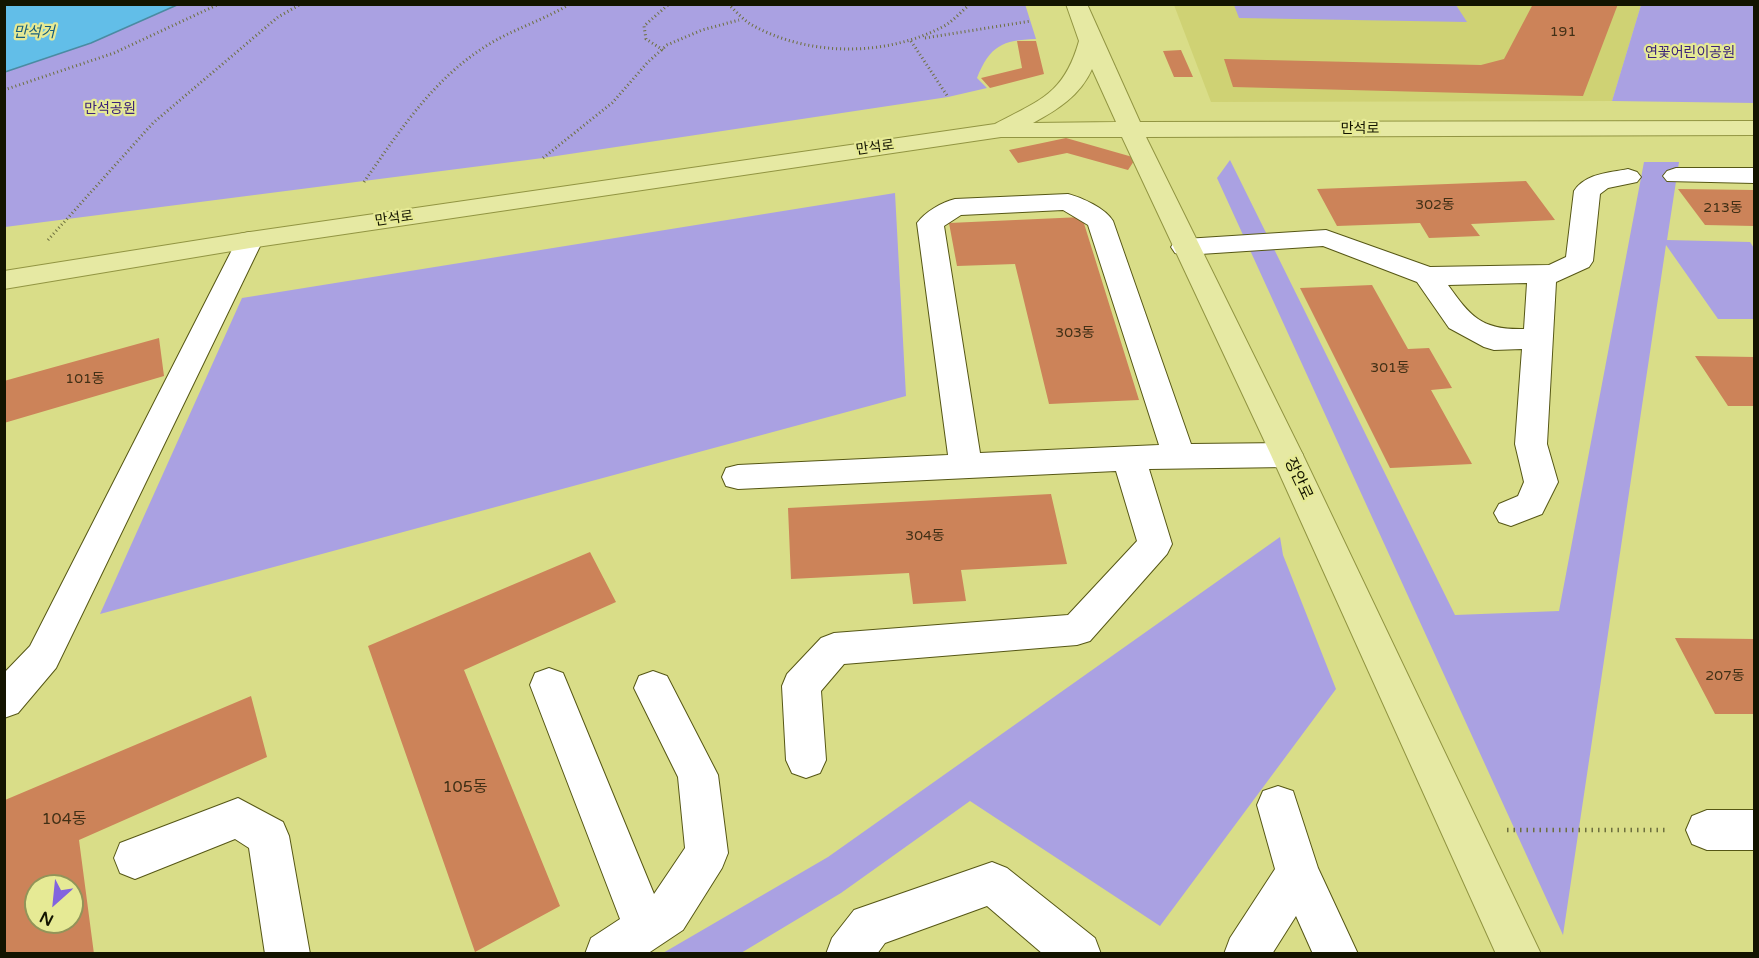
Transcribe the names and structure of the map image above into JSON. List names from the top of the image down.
{
  "streets": {
    "main road": ["만석로", "장안로"]
  },
  "crossings": [
    ["만석로", "장안로"]
  ],
  "water": ["만석거"],
  "parks": ["연꽃어린이공원", "만석공원"],
  "house_numbers": [
    "191",
    "302동",
    "213동",
    "303동",
    "301동",
    "101동",
    "304동",
    "207동",
    "105동",
    "104동"
  ],
  "north": "bottom left"
}
